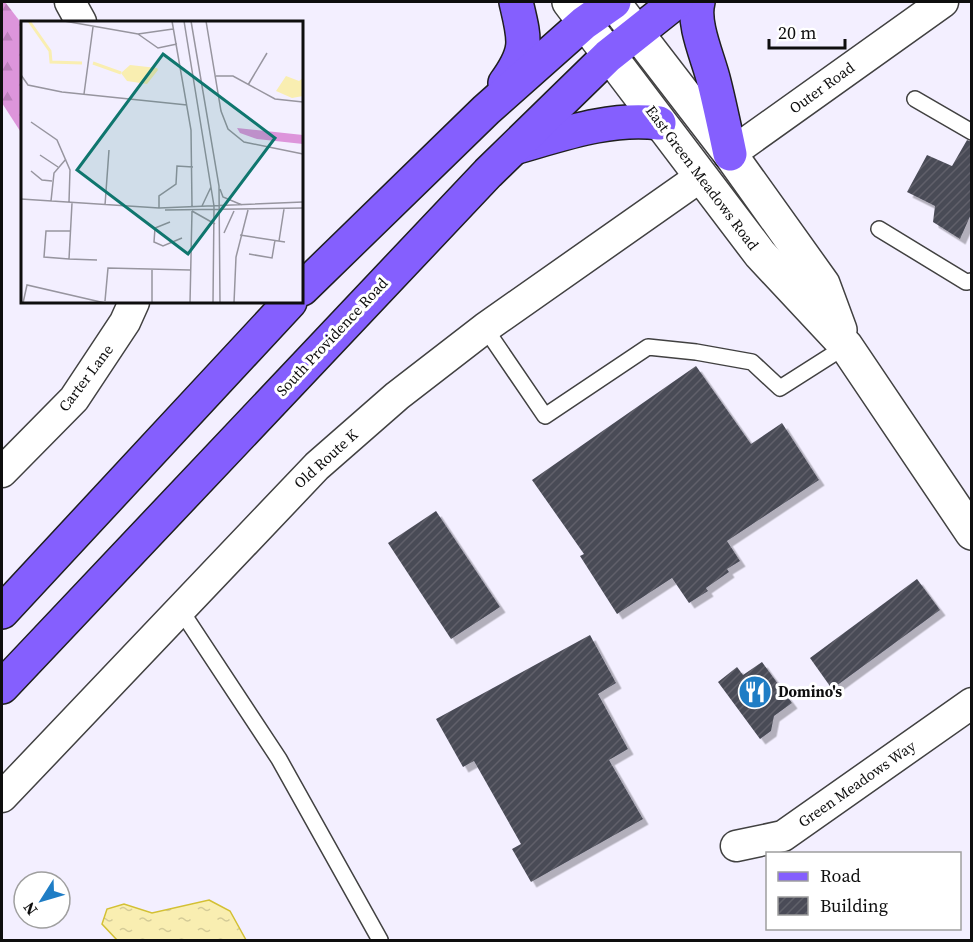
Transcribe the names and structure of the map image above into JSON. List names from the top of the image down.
{
  "streets": {
    "main road": ["South Providence Road"],
    "street": [
      "Outer Road",
      "East Green Meadows Road",
      "Carter Lane",
      "Old Route K",
      "Green Meadows Way"
    ]
  },
  "crossings": [
    ["Outer Road", "East Green Meadows Road"],
    ["East Green Meadows Road", "South Providence Road"],
    ["East Green Meadows Road", "Old Route K"]
  ],
  "places": {
    "restaurant": ["Domino's"]
  },
  "legend": ["Road", "Building"],
  "scale_bar": "20 m",
  "north": "bottom left"
}
